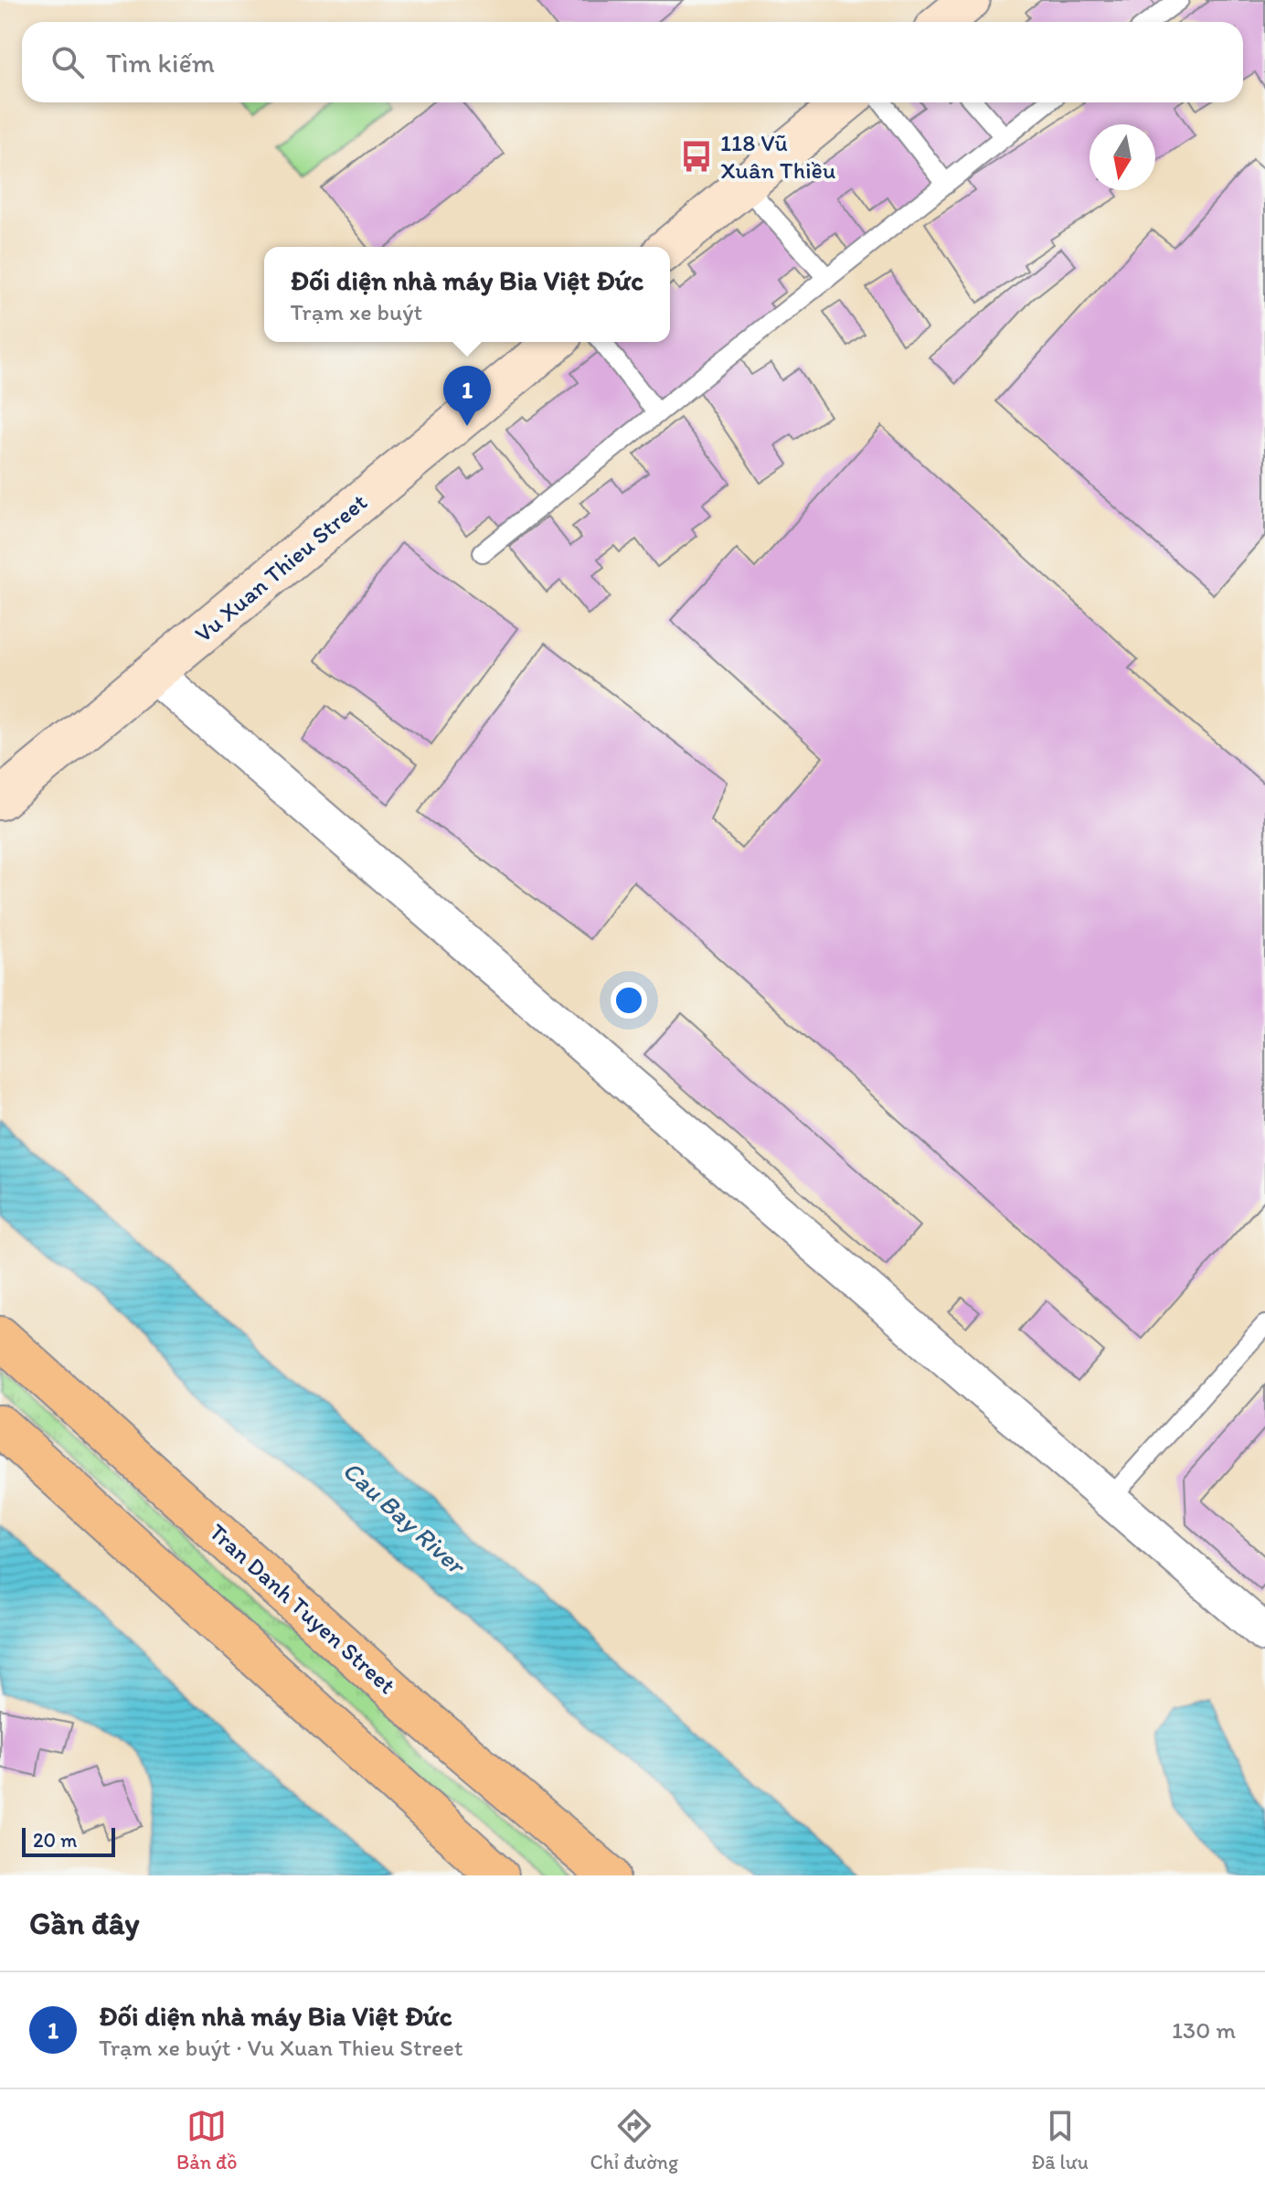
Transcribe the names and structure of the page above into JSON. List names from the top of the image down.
{
  "streets": {
    "main road": ["Vu Xuan Thieu Street", "Tran Danh Tuyen Street"]
  },
  "water": ["Cau Bay River"],
  "places": {
    "bus stop": ["118 Vũ Xuân Thiều"]
  },
  "scale_bar": "20 m",
  "north": "bottom",
  "page": {
    "search": "Tìm kiếm",
    "popup": ["Đối diện nhà máy Bia Việt Đức", "Trạm xe buýt"],
    "pins": "1",
    "scale": "20 m",
    "heading": "Gần đây",
    "list": [
      {
        "mark": "1",
        "name": "Đối diện nhà máy Bia Việt Đức",
        "note": "Trạm xe buýt · Vu Xuan Thieu Street",
        "value": "130 m"
      }
    ],
    "nav": ["Bản đồ", "Chỉ đường", "Đã lưu"]
  }
}
